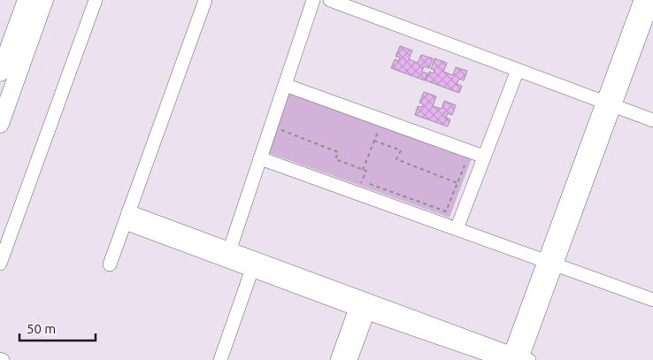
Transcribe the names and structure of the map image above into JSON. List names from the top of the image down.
{
  "scale_bar": "50 m"
}
